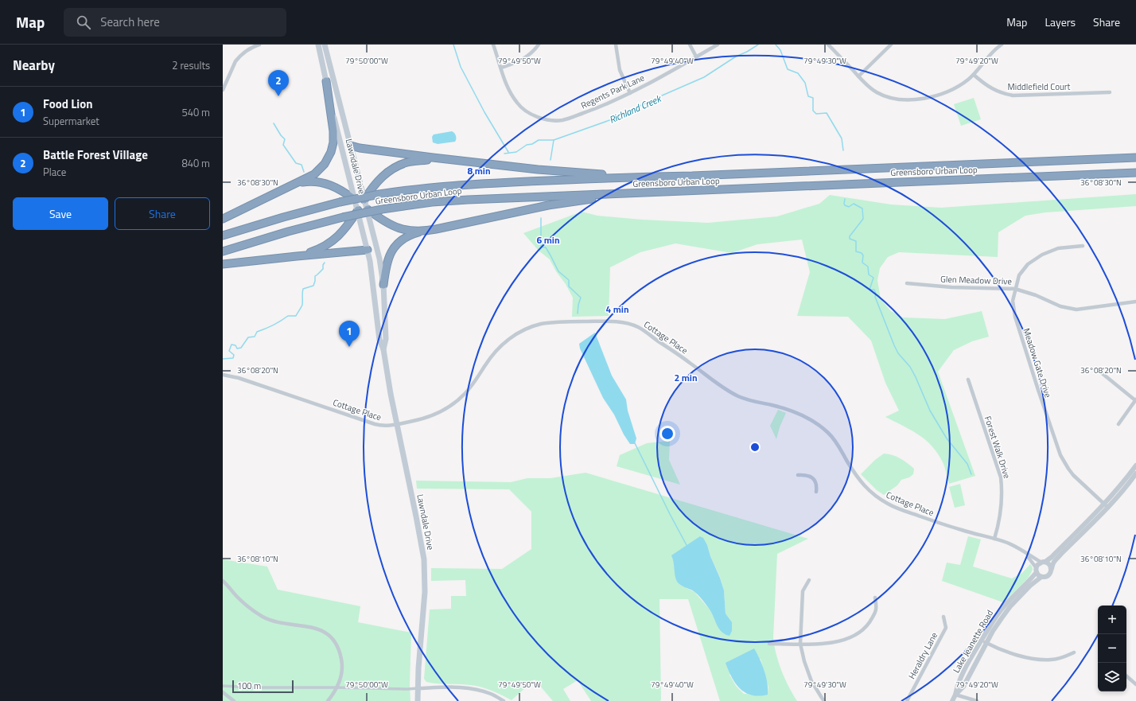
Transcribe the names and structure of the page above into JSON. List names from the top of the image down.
{
  "streets": {
    "highway": ["Greensboro Urban Loop"],
    "main road": ["Lawndale Drive"],
    "street": [
      "Middlefield Court",
      "Regents Park Lane",
      "Glen Meadow Drive",
      "Cottage Place",
      "Meadow Gate Drive",
      "Forest Walk Drive",
      "Lake Jeanette Road",
      "Heraldry Lane"
    ]
  },
  "crossings": [
    ["Lawndale Drive", "Cottage Place"],
    ["Glen Meadow Drive", "Meadow Gate Drive"],
    ["Cottage Place", "Forest Walk Drive"],
    ["Cottage Place", "Lake Jeanette Road"]
  ],
  "water": ["Richland Creek"],
  "scale_bar": "100 m",
  "page": {
    "header": "Map",
    "search": "Search here",
    "nav": ["Map", "Layers", "Share"],
    "heading": ["Nearby", "2 results"],
    "pins": ["2", "1"],
    "list": [
      {
        "mark": "1",
        "name": "Food Lion",
        "note": "Supermarket",
        "value": "540 m"
      },
      {
        "mark": "2",
        "name": "Battle Forest Village",
        "note": "Place",
        "value": "840 m"
      }
    ],
    "buttons": ["Save", "Share"],
    "map_buttons": ["+", "−"],
    "scale": "100 m"
  },
  "coordinates": [
    "79°50'00\"W",
    "79°49'50\"W",
    "79°49'40\"W",
    "79°49'30\"W",
    "79°49'20\"W",
    "36°08'30\"N",
    "36°08'20\"N",
    "36°08'10\"N"
  ],
  "rings": [
    "8 min",
    "6 min",
    "4 min",
    "2 min"
  ]
}
